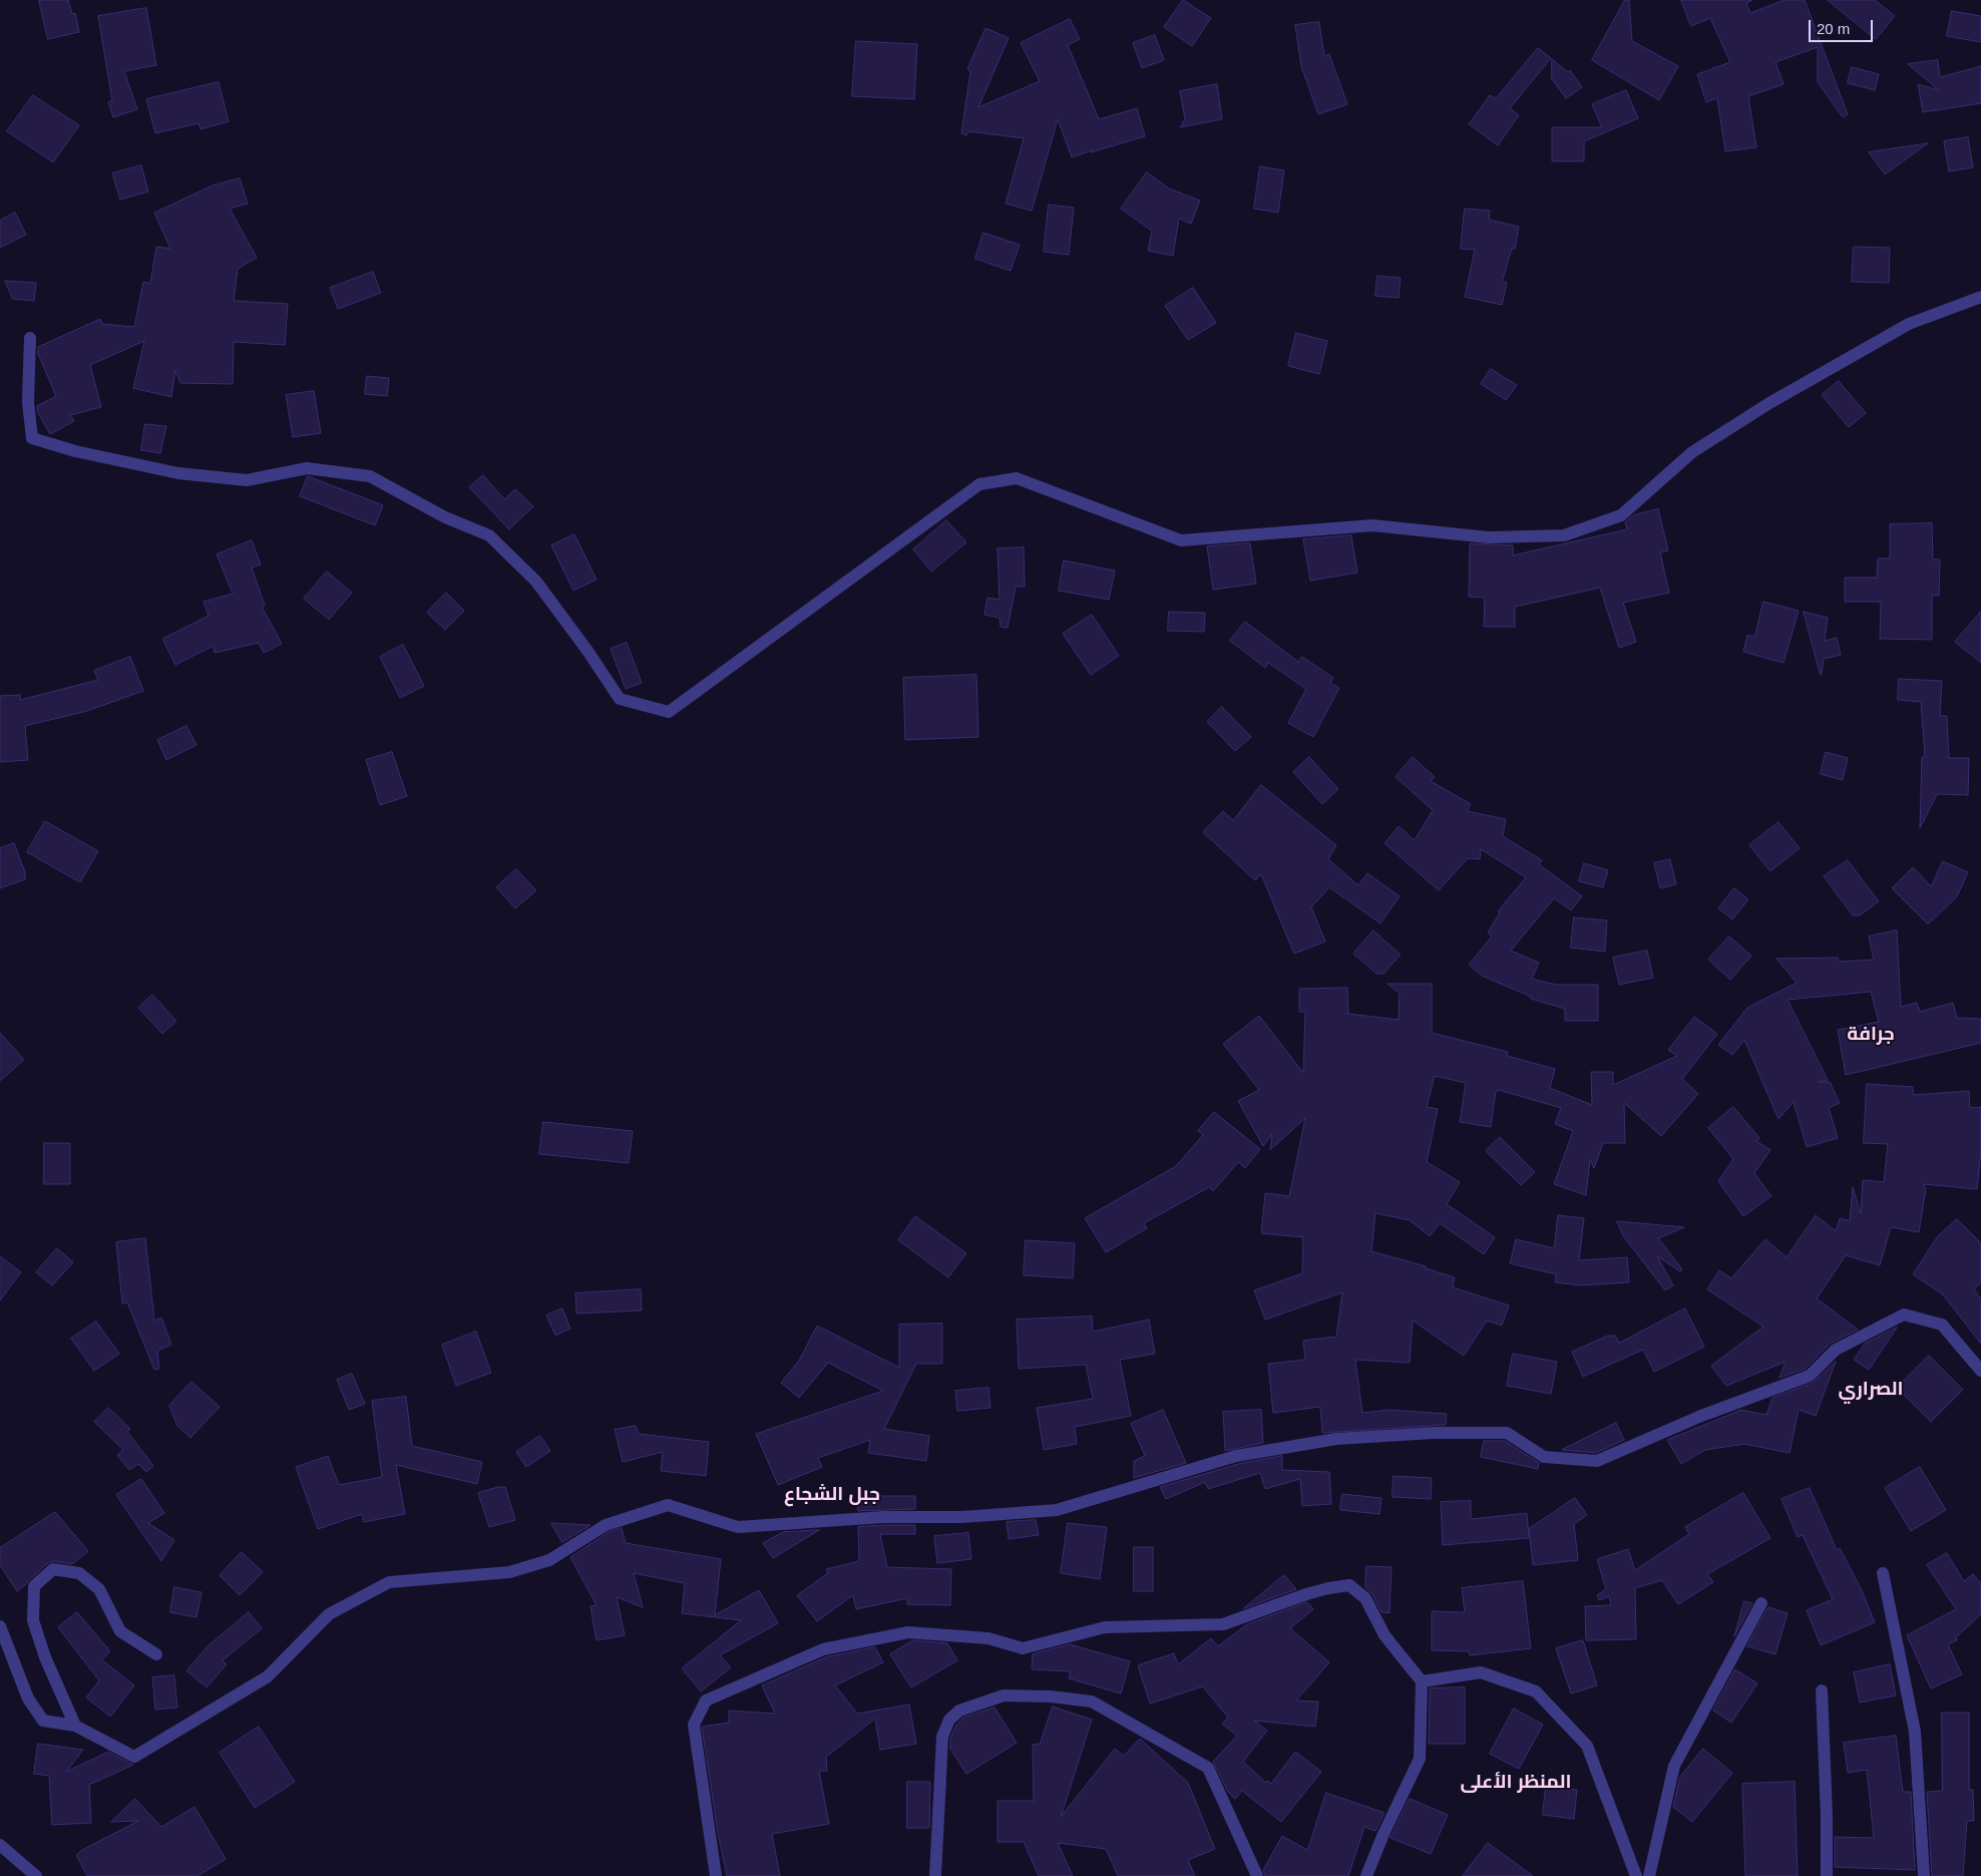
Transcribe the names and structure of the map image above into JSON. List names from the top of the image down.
{
  "districts": [
    "جرافة",
    "الصراري",
    "جبل الشجاع",
    "المنظر الأعلى"
  ],
  "scale_bar": "20 m"
}
